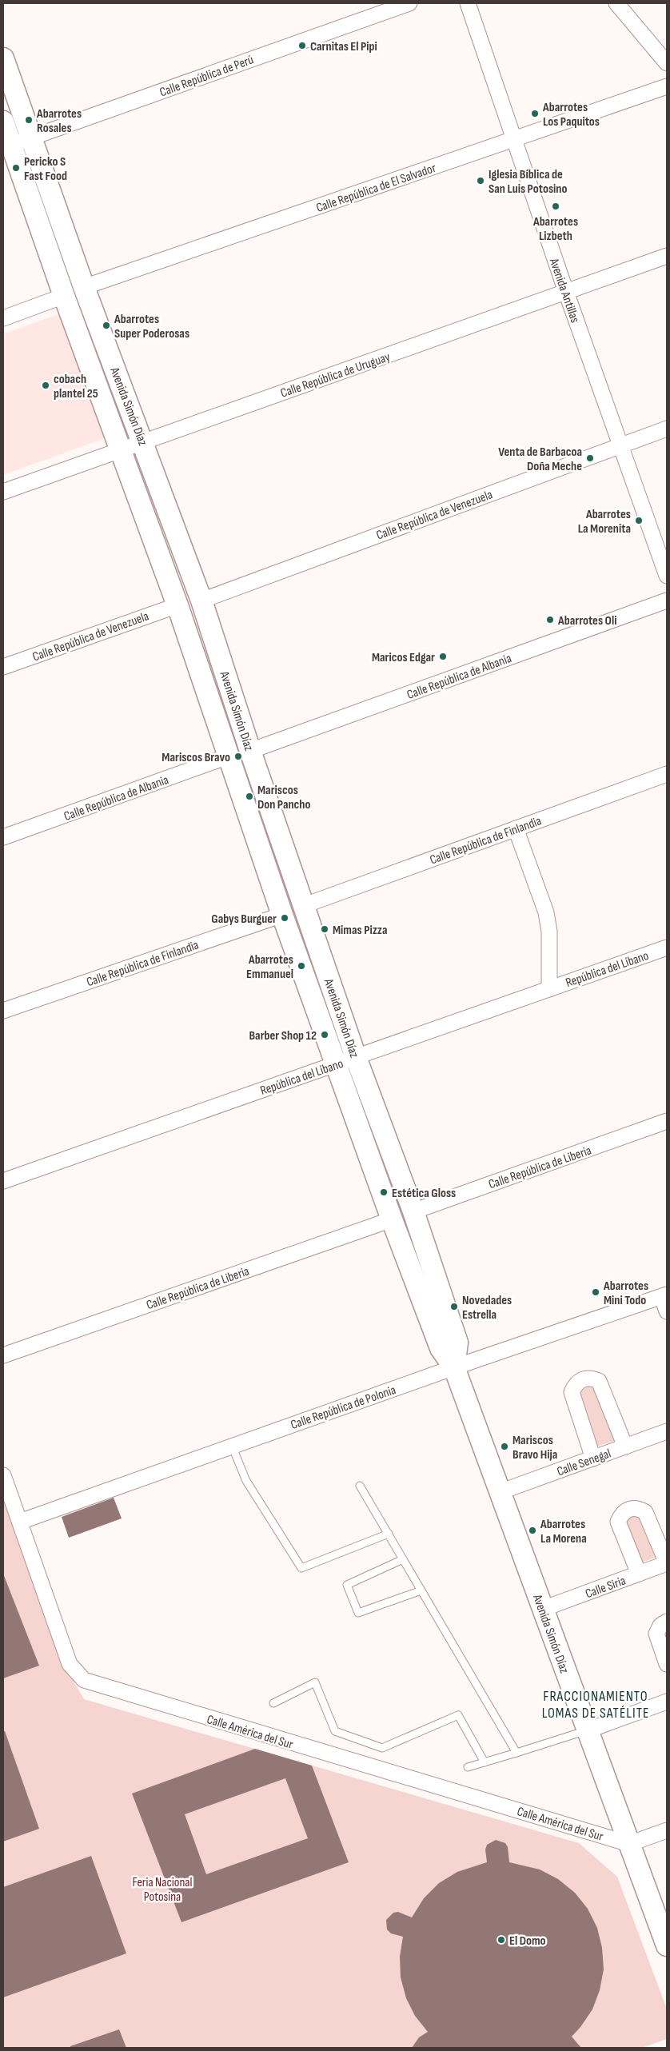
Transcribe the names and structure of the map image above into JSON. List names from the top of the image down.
{
  "streets": {
    "main road": ["Avenida Simón Díaz"],
    "street": [
      "Calle República de Perú",
      "Calle República de El Salvador",
      "Avenida Antillas",
      "Calle República de Uruguay",
      "Calle República de Venezuela",
      "Calle República de Albania",
      "Calle República de Finlandia",
      "República del Líbano",
      "Calle República de Liberia",
      "Calle República de Polonia",
      "Calle Senegal",
      "Calle Siria",
      "Calle América del Sur"
    ]
  },
  "crossings": [
    ["Calle República de Perú", "Avenida Simón Díaz"],
    ["Calle República de El Salvador", "Avenida Antillas"],
    ["Calle República de El Salvador", "Avenida Simón Díaz"],
    ["Avenida Antillas", "Calle República de Uruguay"],
    ["Avenida Antillas", "Calle República de Venezuela"],
    ["Calle República de Uruguay", "Avenida Simón Díaz"],
    ["Avenida Simón Díaz", "Calle República de Venezuela"],
    ["Avenida Simón Díaz", "Calle República de Albania"],
    ["Avenida Simón Díaz", "Calle República de Finlandia"],
    ["Avenida Simón Díaz", "República del Líbano"],
    ["Avenida Simón Díaz", "Calle República de Liberia"],
    ["Avenida Simón Díaz", "Calle República de Polonia"],
    ["Avenida Simón Díaz", "Calle Senegal"],
    ["Avenida Simón Díaz", "Calle Siria"],
    ["Avenida Simón Díaz", "Calle América del Sur"],
    ["Calle República de Polonia", "Calle América del Sur"]
  ],
  "districts": ["FRACCIONAMIENTO LOMAS DE SATÉLITE"],
  "parks": ["Feria Nacional Potosina"],
  "places": [
    "Carnitas El Pipi",
    "Abarrotes Los Paquitos",
    "Abarrotes Rosales",
    "Pericko S Fast Food",
    "Iglesia Bíblica de San Luis Potosino",
    "Abarrotes Lizbeth",
    "Abarrotes Super Poderosas",
    "cobach plantel 25",
    "Venta de Barbacoa Doña Meche",
    "Abarrotes La Morenita",
    "Abarrotes Oli",
    "Maricos Edgar",
    "Mariscos Bravo",
    "Mariscos Don Pancho",
    "Gabys Burguer",
    "Mimas Pizza",
    "Abarrotes Emmanuel",
    "Barber Shop 12",
    "Estética Gloss",
    "Abarrotes Mini Todo",
    "Novedades Estrella",
    "Mariscos Bravo Hija",
    "Abarrotes La Morena",
    "El Domo"
  ]
}
